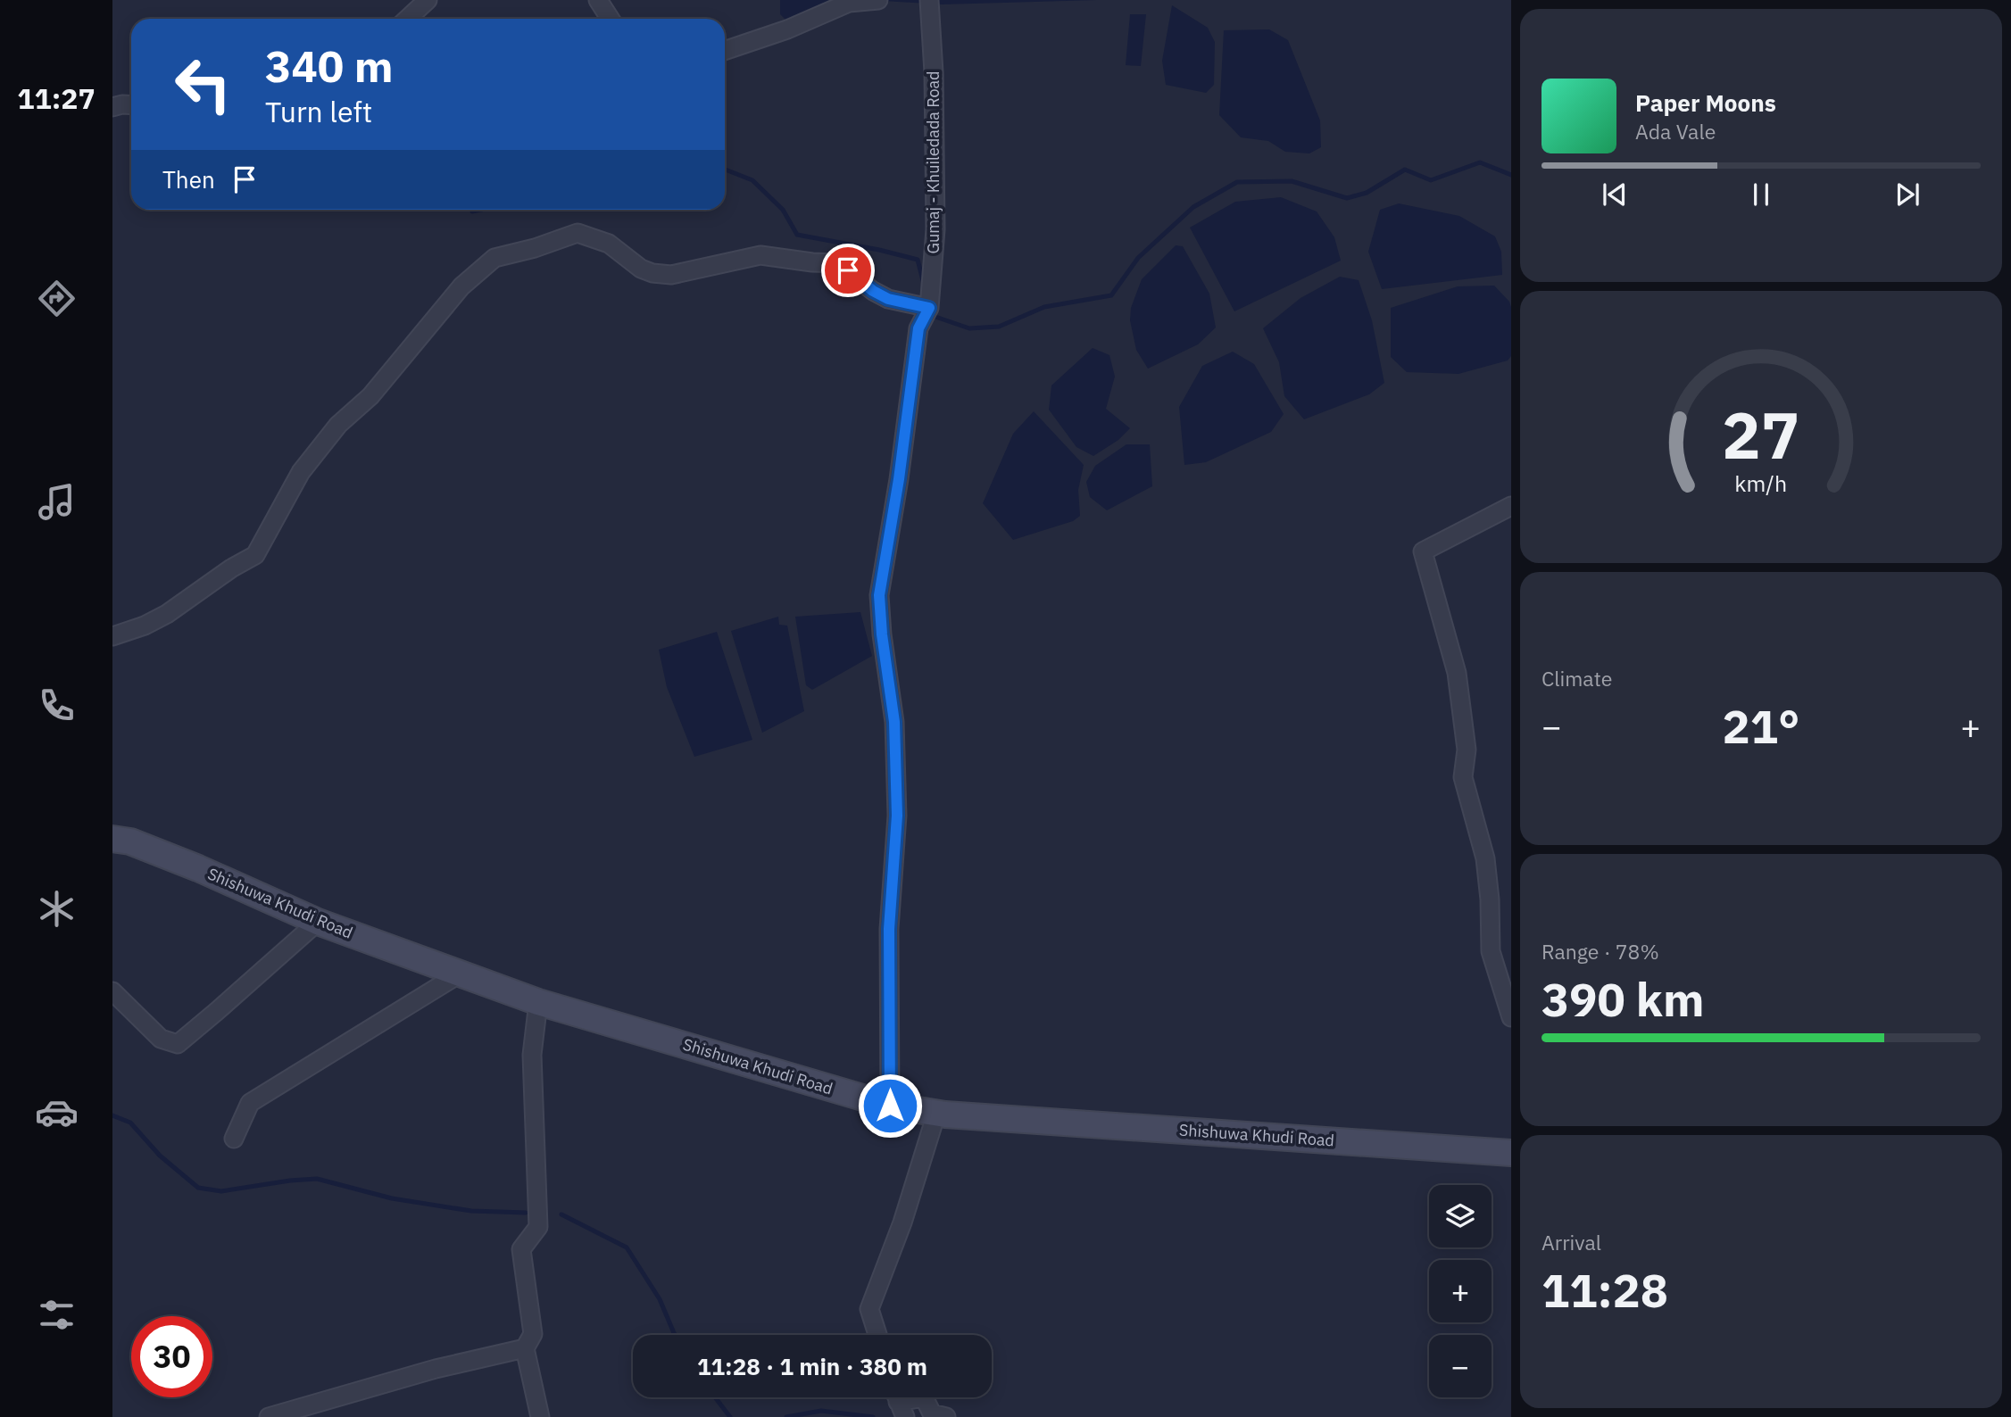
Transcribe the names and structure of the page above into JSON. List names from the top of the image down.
{
  "streets": {
    "main road": ["Shishuwa Khudi Road"],
    "street": ["Gumaj - Khuiledada Road"]
  },
  "crossings": [
    ["Gumaj - Khuiledada Road", "Shishuwa Khudi Road"]
  ],
  "page": {
    "tabs": "11:27",
    "turn": ["340 m", "Turn left"],
    "song": ["Paper Moons", "Ada Vale"],
    "then": "Then",
    "tile": [
      "Climate",
      ["Range · 78%", "390 km"],
      ["Arrival", "11:28"]
    ],
    "heat": ["−", "21°", "+"],
    "map_buttons": ["+", "−"],
    "limit": "30",
    "trip": "11:28 · 1 min · 380 m",
    "gauge": ["27", "km/h"]
  }
}
